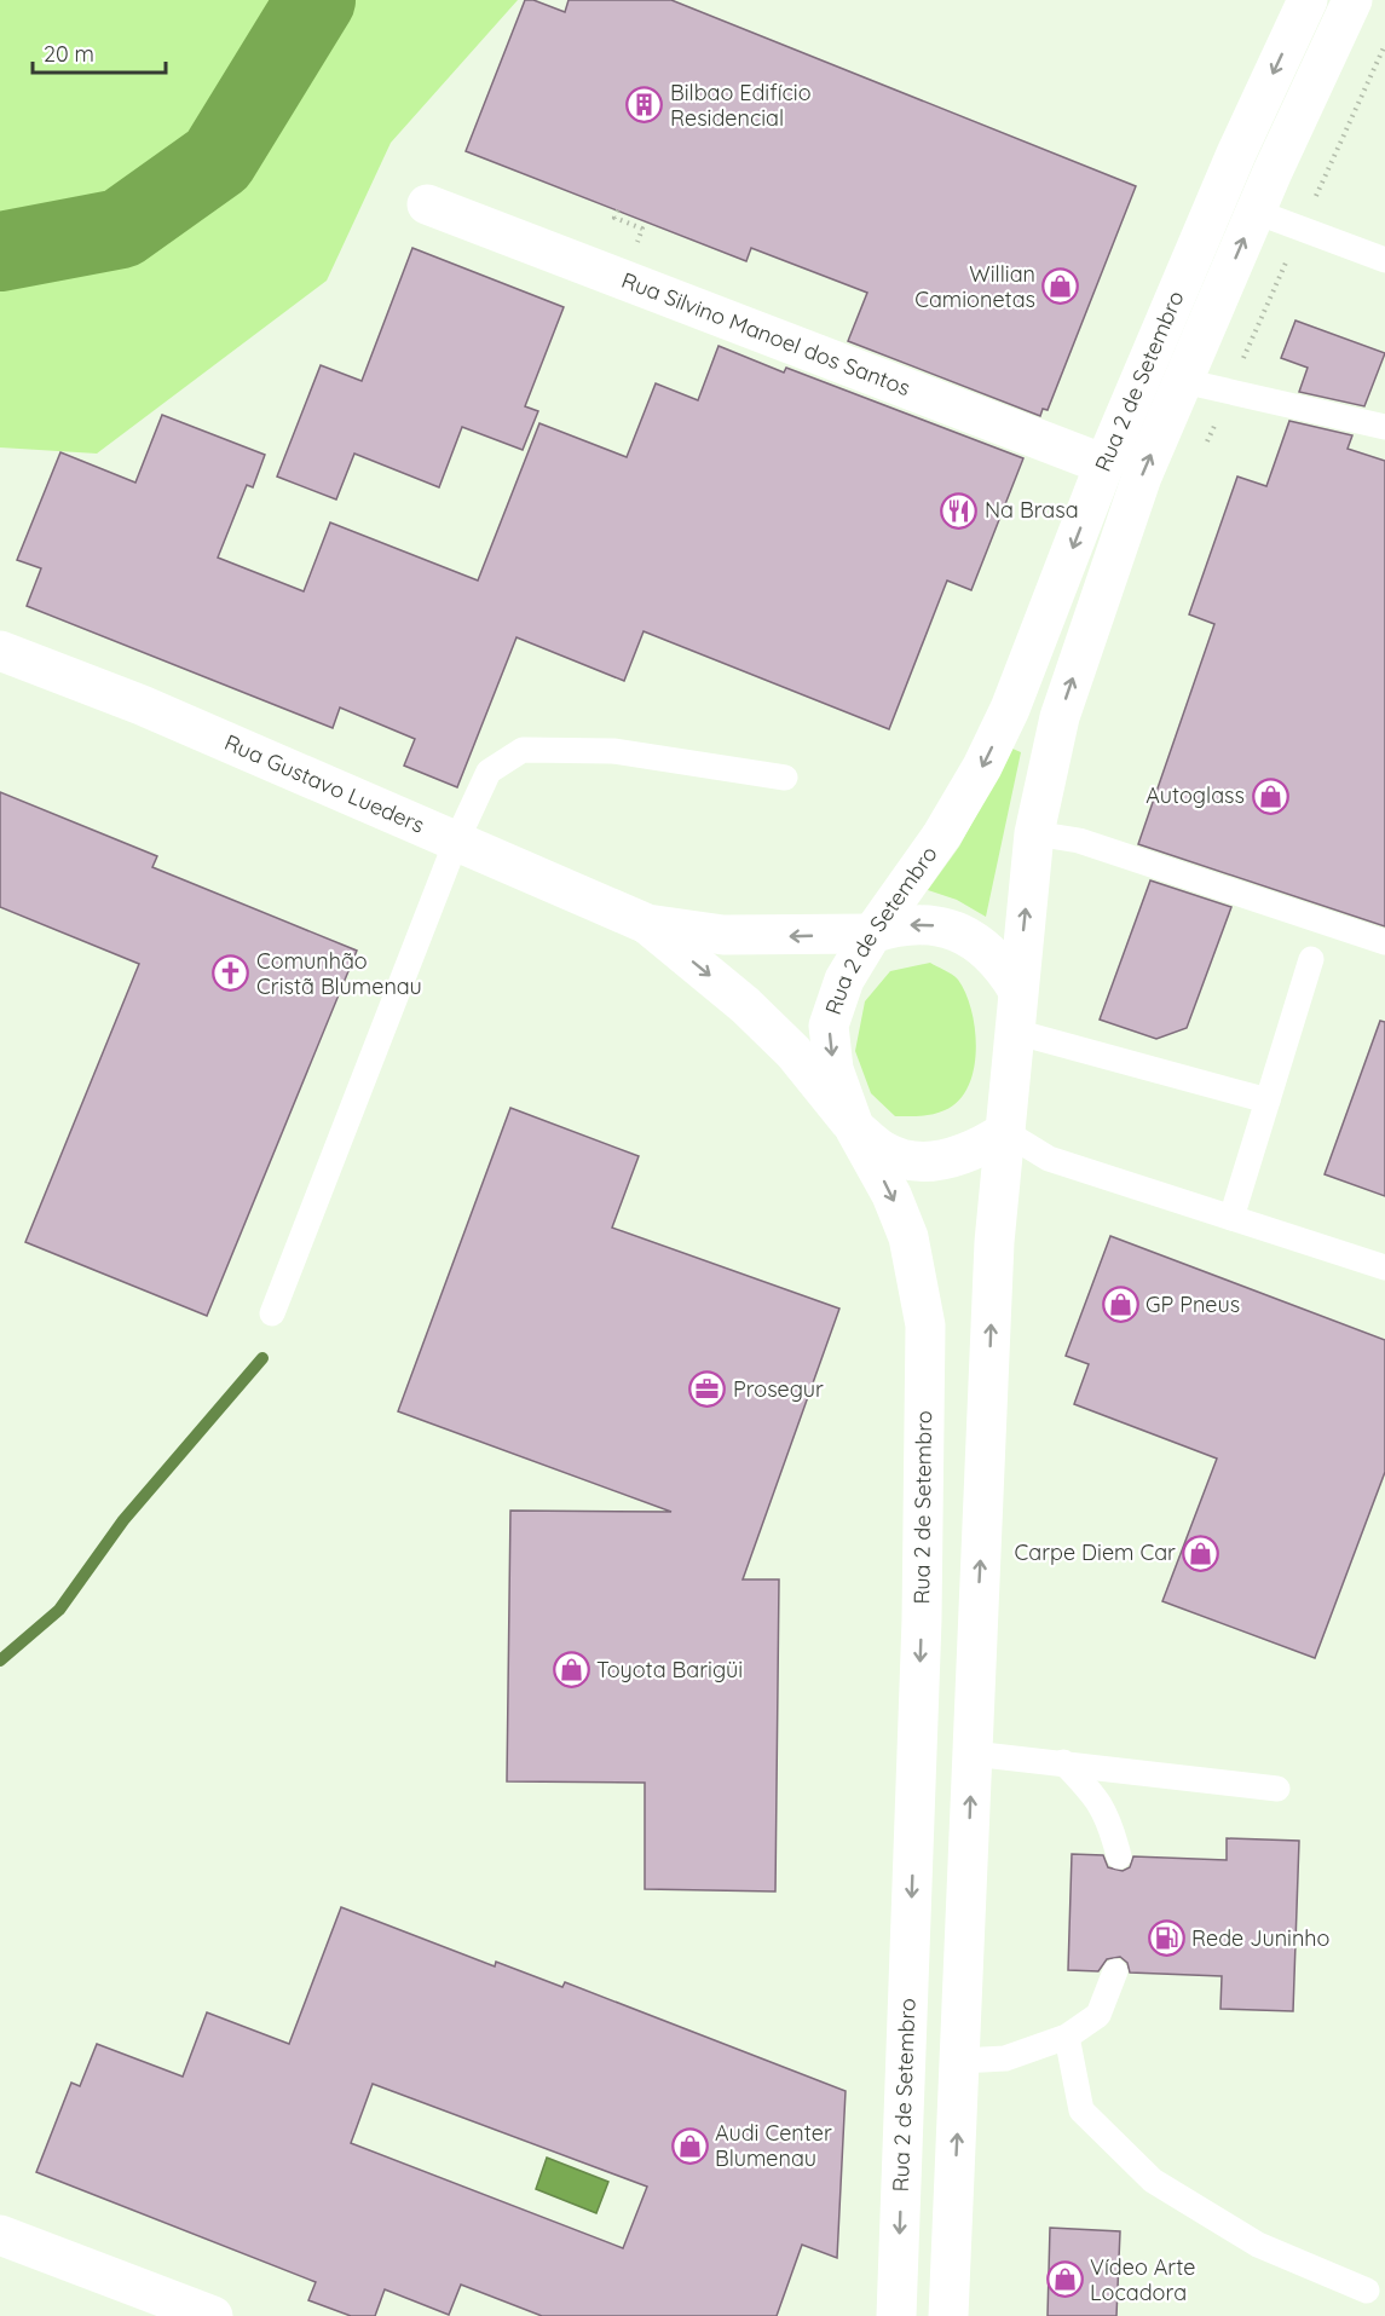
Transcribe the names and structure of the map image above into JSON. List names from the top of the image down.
{
  "streets": {
    "main road": ["Rua Silvino Manoel dos Santos", "Rua 2 de Setembro", "Rua Gustavo Lueders"]
  },
  "crossings": [
    ["Rua Silvino Manoel dos Santos", "Rua 2 de Setembro"],
    ["Rua 2 de Setembro", "Rua Gustavo Lueders"]
  ],
  "places": {
    "building": ["Bilbao Edifício Residencial"],
    "shop": [
      "Willian Camionetas",
      "Autoglass",
      "GP Pneus",
      "Carpe Diem Car",
      "Toyota Barigüi",
      "Audi Center Blumenau",
      "Vídeo Arte Locadora"
    ],
    "restaurant": ["Na Brasa"],
    "church": ["Comunhão Cristã Blumenau"],
    "office": ["Prosegur"],
    "fuel station": ["Rede Juninho"]
  },
  "scale_bar": "20 m"
}
